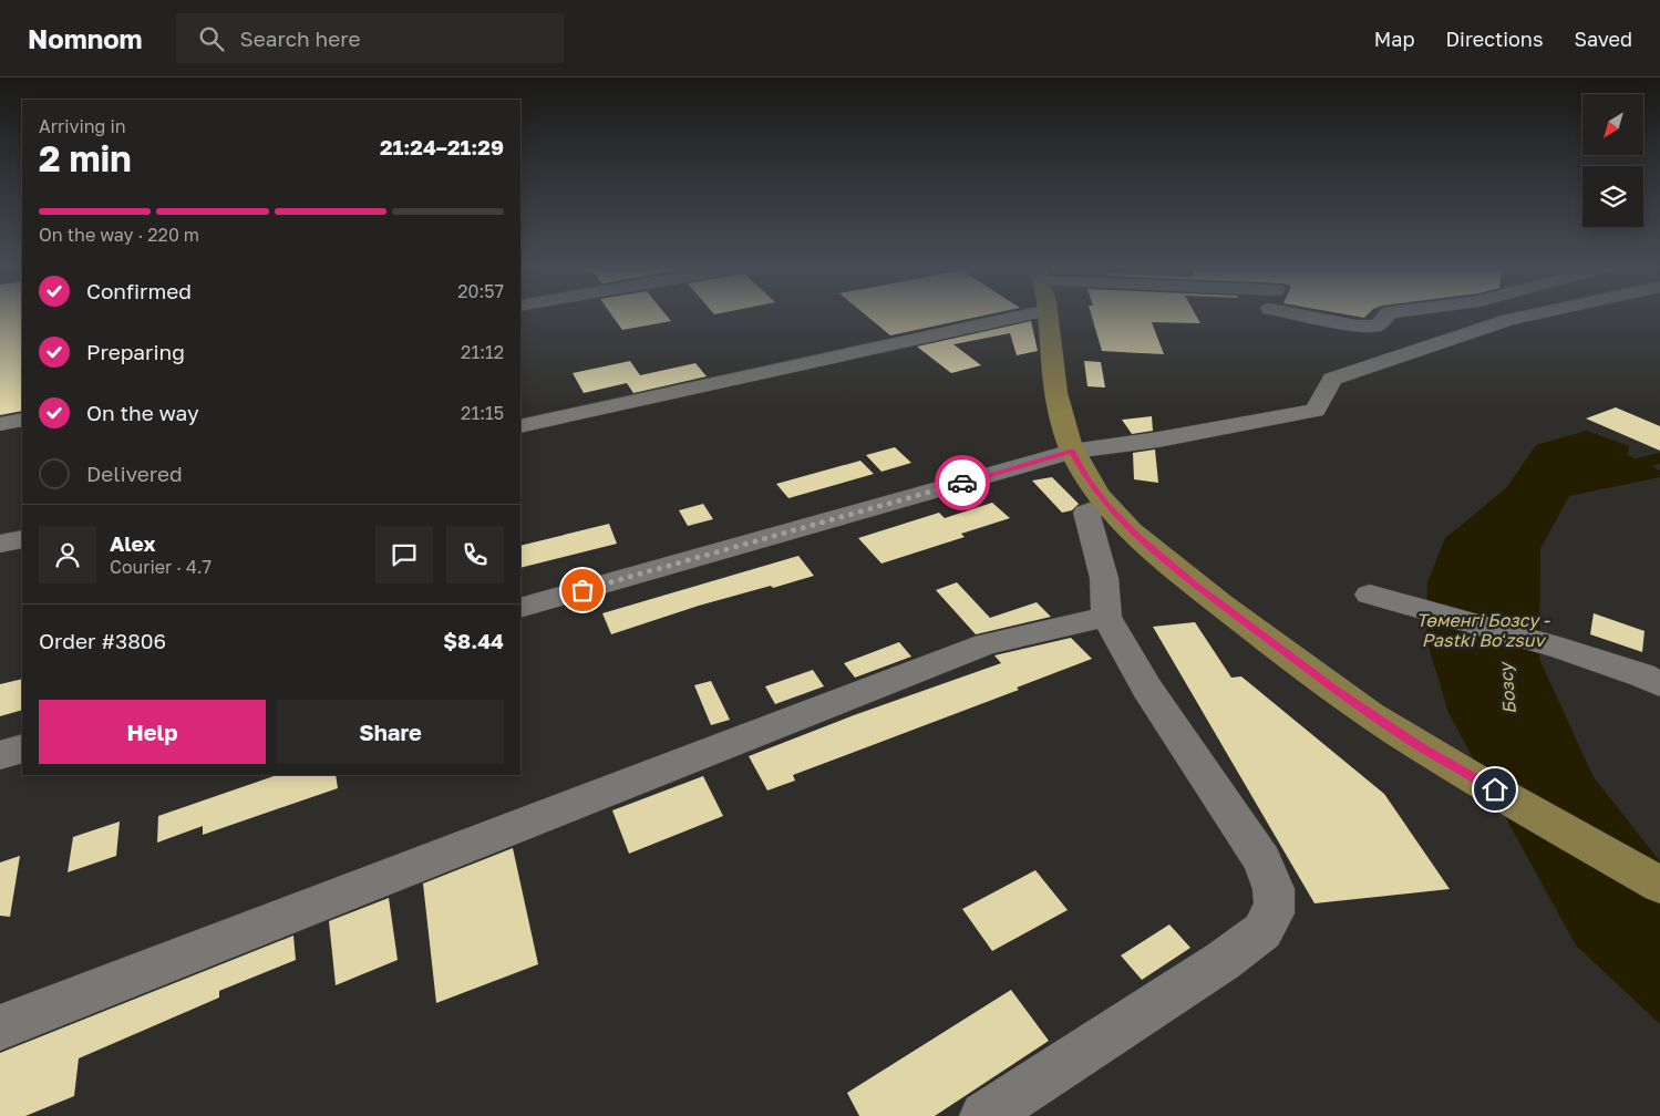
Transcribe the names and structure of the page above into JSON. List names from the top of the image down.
{
  "water": ["Төменгі Бозсу - Pastki Boʻzsuv", "Бозсу"],
  "north": "bottom left",
  "page": {
    "header": "Nomnom",
    "search": "Search here",
    "nav": ["Map", "Directions", "Saved"],
    "heading": ["2 min", "Arriving in", "21:24–21:29"],
    "panel": [
      "Alex",
      "Courier · 4.7",
      "Order #3806",
      "$8.44"
    ],
    "bar": "On the way · 220 m",
    "list": [
      ["Confirmed", "20:57"],
      ["Preparing", "21:12"],
      ["On the way", "21:15"],
      "Delivered"
    ],
    "buttons": ["Help", "Share"]
  }
}
